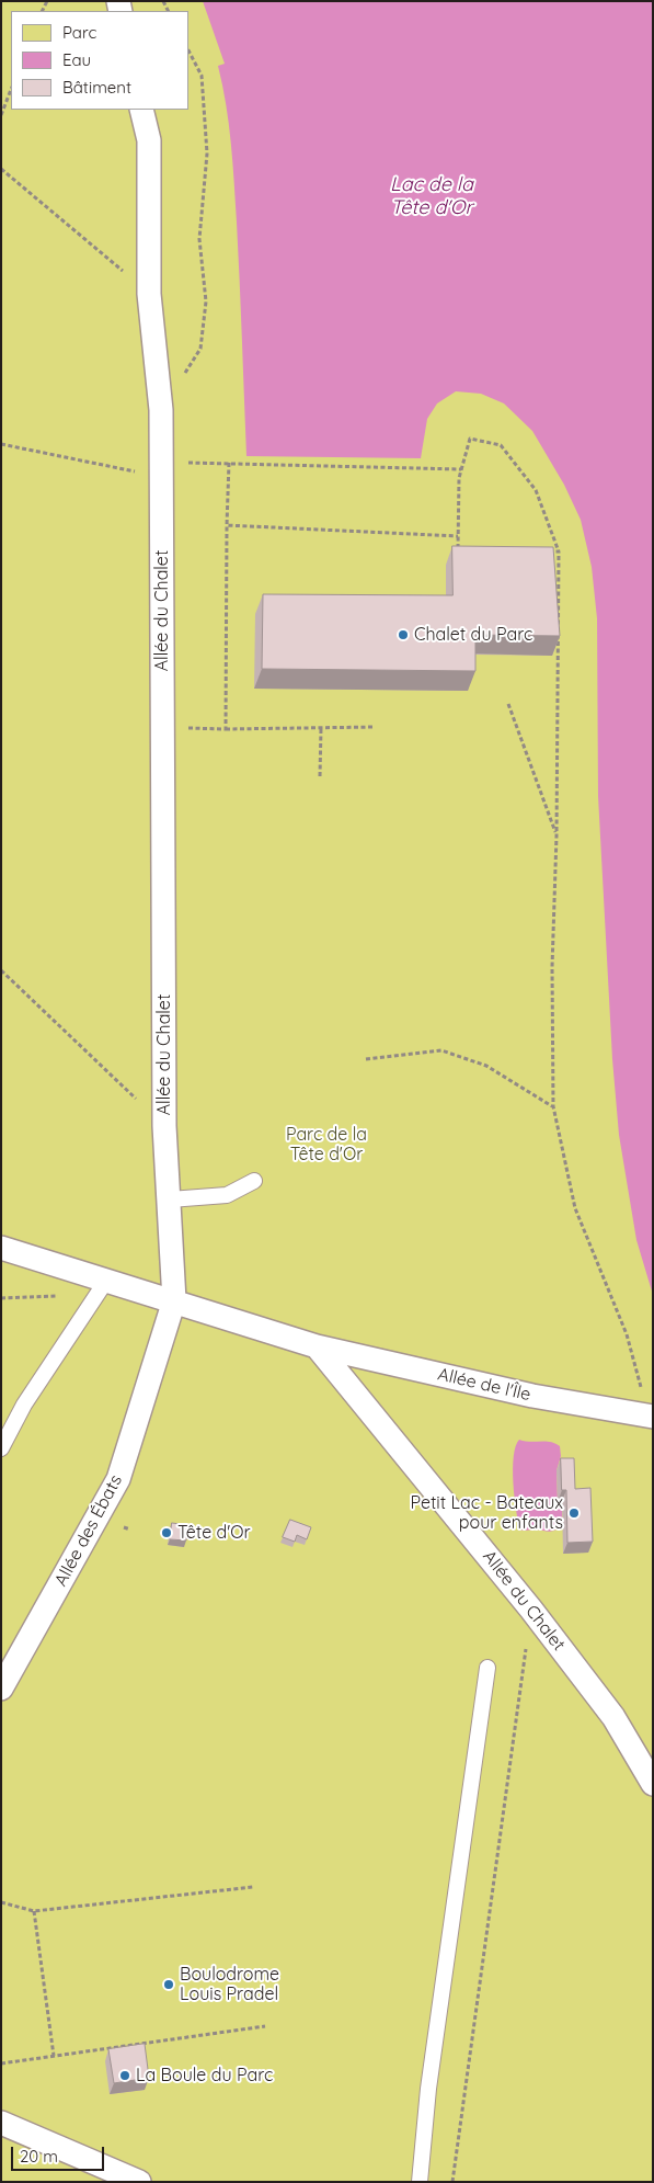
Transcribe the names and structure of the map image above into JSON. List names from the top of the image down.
{
  "streets": {
    "street": ["Allée du Chalet", "Allée de l'Île", "Allée des Ébats"]
  },
  "crossings": [
    ["Allée du Chalet", "Allée de l'Île"],
    ["Allée du Chalet", "Allée des Ébats"]
  ],
  "water": ["Lac de la Tête d'Or"],
  "parks": ["Parc de la Tête d'Or"],
  "places": [
    "Chalet du Parc",
    "Petit Lac - Bateaux pour enfants",
    "Tête d'Or",
    "Boulodrome Louis Pradel",
    "La Boule du Parc"
  ],
  "legend": ["Parc", "Eau", "Bâtiment"],
  "scale_bar": "20 m"
}
